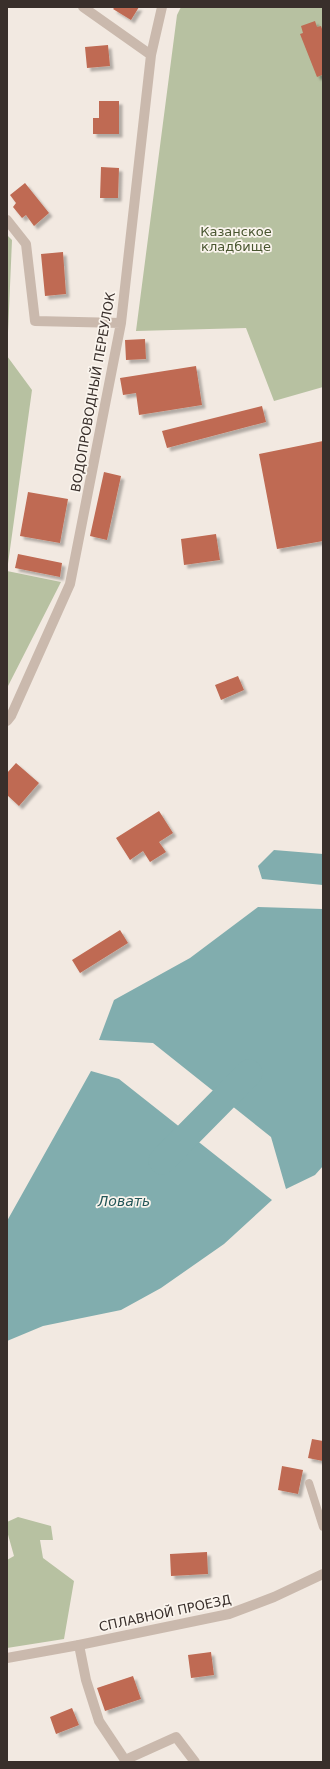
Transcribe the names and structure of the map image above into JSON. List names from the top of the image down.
{
  "streets": {
    "street": ["ВОДОПРОВОДНЫЙ ПЕРЕУЛОК", "СПЛАВНОЙ ПРОЕЗД"]
  },
  "water": ["Ловать"],
  "parks": ["Казанское кладбище"]
}
